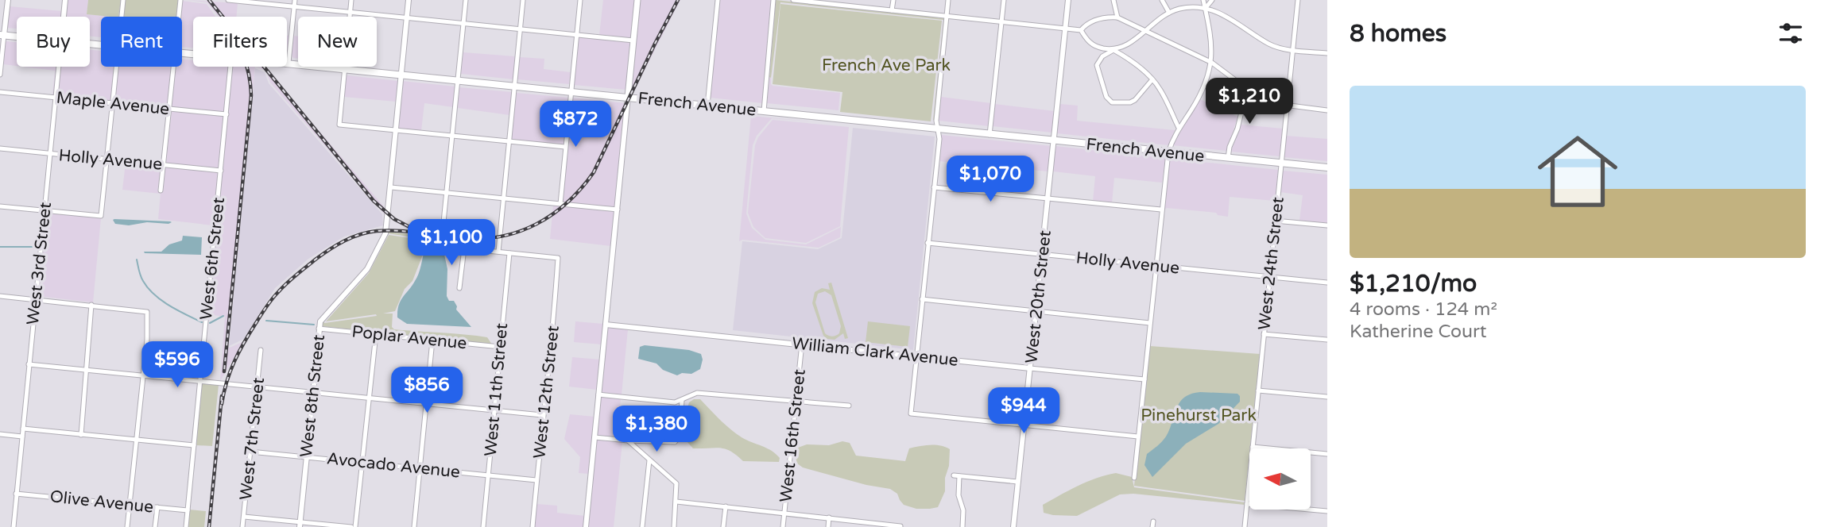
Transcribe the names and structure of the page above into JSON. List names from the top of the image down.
{
  "streets": {
    "main road": ["French Avenue"],
    "street": [
      "Maple Avenue",
      "Holly Avenue",
      "West 6th Street",
      "West 3rd Street",
      "West 24th Street",
      "West 20th Street",
      "Poplar Avenue",
      "William Clark Avenue",
      "West 11th Street",
      "West 12th Street",
      "West 8th Street",
      "West 16th Street",
      "West 7th Street",
      "Avocado Avenue",
      "Olive Avenue"
    ]
  },
  "crossings": [
    ["Maple Avenue", "West 6th Street"],
    ["Maple Avenue", "West 3rd Street"],
    ["French Avenue", "West 24th Street"],
    ["French Avenue", "West 20th Street"],
    ["French Avenue", "West 8th Street"],
    ["Holly Avenue", "West 6th Street"],
    ["Holly Avenue", "West 3rd Street"],
    ["Holly Avenue", "West 24th Street"],
    ["Holly Avenue", "West 20th Street"],
    ["West 6th Street", "Olive Avenue"],
    ["West 3rd Street", "Olive Avenue"],
    ["West 20th Street", "William Clark Avenue"],
    ["Poplar Avenue", "West 11th Street"],
    ["Poplar Avenue", "West 8th Street"],
    ["William Clark Avenue", "West 16th Street"],
    ["West 11th Street", "West 12th Street"],
    ["West 11th Street", "Avocado Avenue"],
    ["West 12th Street", "Avocado Avenue"],
    ["West 8th Street", "Avocado Avenue"],
    ["West 7th Street", "Avocado Avenue"]
  ],
  "parks": ["French Ave Park", "Pinehurst Park"],
  "north": "left",
  "page": {
    "heading": "8 homes",
    "chip": [
      "Buy",
      "Rent",
      "Filters",
      "New"
    ],
    "list": [
      {
        "name": "$1,210/mo",
        "note": "4 rooms · 124 m² · Katherine Court"
      }
    ],
    "price": [
      "$1,210",
      "$872",
      "$1,070",
      "$1,100",
      "$596",
      "$856",
      "$944",
      "$1,380"
    ]
  }
}
